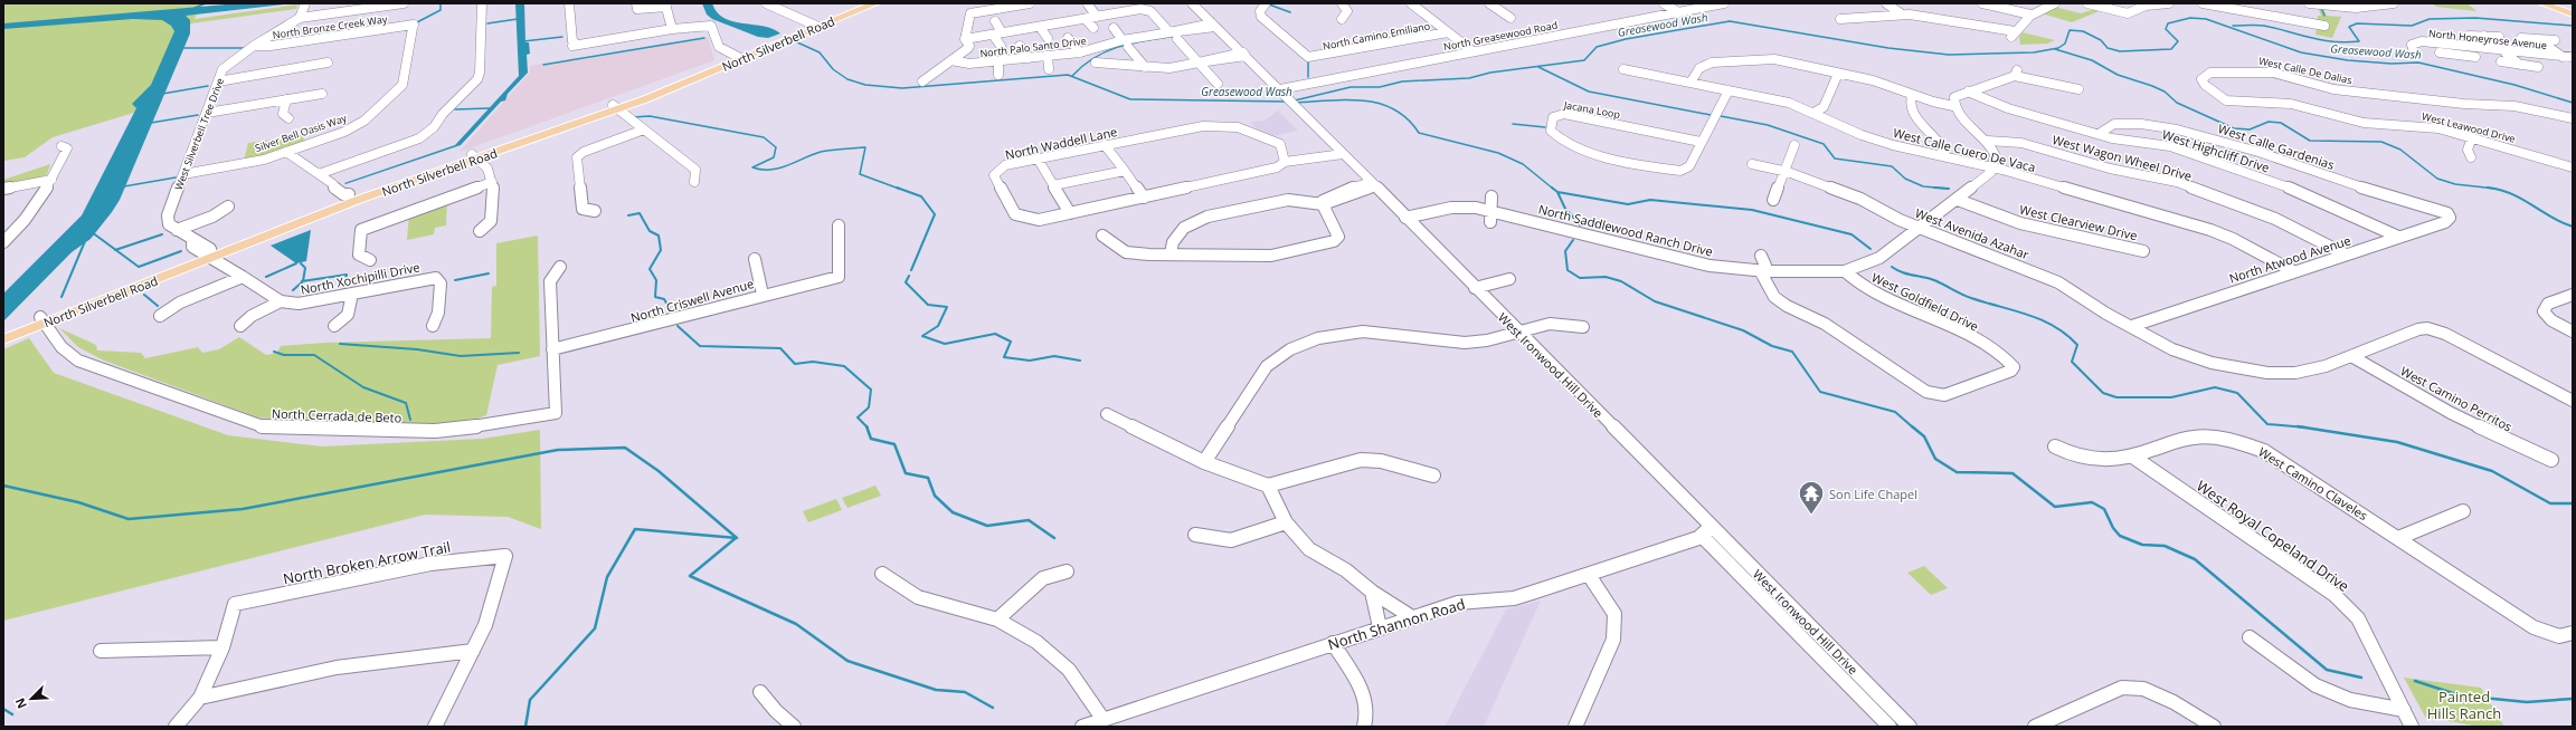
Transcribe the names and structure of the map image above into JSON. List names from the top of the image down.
{
  "streets": {
    "main road": ["North Silverbell Road"],
    "street": [
      "North Bronze Creek Way",
      "North Camino Emiliano",
      "North Greasewood Road",
      "North Honeyrose Avenue",
      "North Palo Santo Drive",
      "West Calle De Dalias",
      "Jacana Loop",
      "West Leawood Drive",
      "Silver Bell Oasis Way",
      "West Silverbell Tree Drive",
      "North Waddell Lane",
      "West Calle Gardenias",
      "West Calle Cuero De Vaca",
      "West Highcliff Drive",
      "West Wagon Wheel Drive",
      "West Clearview Drive",
      "North Saddlewood Ranch Drive",
      "West Avenida Azahar",
      "North Atwood Avenue",
      "North Xochipilli Drive",
      "North Criswell Avenue",
      "West Goldfield Drive",
      "West Ironwood Hill Drive",
      "West Camino Perritos",
      "North Cerrada de Beto",
      "West Camino Claveles",
      "West Royal Copeland Drive",
      "North Broken Arrow Trail",
      "North Shannon Road"
    ]
  },
  "crossings": [
    ["North Bronze Creek Way", "Silver Bell Oasis Way"],
    ["North Bronze Creek Way", "West Silverbell Tree Drive"],
    ["North Greasewood Road", "West Ironwood Hill Drive"],
    ["North Silverbell Road", "North Xochipilli Drive"],
    ["North Silverbell Road", "North Cerrada de Beto"],
    ["North Palo Santo Drive", "West Ironwood Hill Drive"],
    ["West Calle De Dalias", "West Leawood Drive"],
    ["Silver Bell Oasis Way", "West Silverbell Tree Drive"],
    ["North Waddell Lane", "West Ironwood Hill Drive"],
    ["West Calle Gardenias", "West Highcliff Drive"],
    ["West Calle Gardenias", "North Atwood Avenue"],
    ["West Calle Cuero De Vaca", "North Saddlewood Ranch Drive"],
    ["West Calle Cuero De Vaca", "North Atwood Avenue"],
    ["West Highcliff Drive", "North Atwood Avenue"],
    ["West Wagon Wheel Drive", "North Atwood Avenue"],
    ["West Clearview Drive", "North Saddlewood Ranch Drive"],
    ["North Saddlewood Ranch Drive", "West Avenida Azahar"],
    ["North Saddlewood Ranch Drive", "West Goldfield Drive"],
    ["North Saddlewood Ranch Drive", "West Ironwood Hill Drive"],
    ["West Avenida Azahar", "North Atwood Avenue"],
    ["West Avenida Azahar", "West Camino Perritos"],
    ["North Criswell Avenue", "North Cerrada de Beto"],
    ["West Ironwood Hill Drive", "North Shannon Road"],
    ["West Camino Claveles", "West Royal Copeland Drive"]
  ],
  "water": ["Greasewood Wash"],
  "parks": ["Painted Hills Ranch"],
  "places": {
    "temple": ["Son Life Chapel"]
  },
  "north": "bottom left"
}
